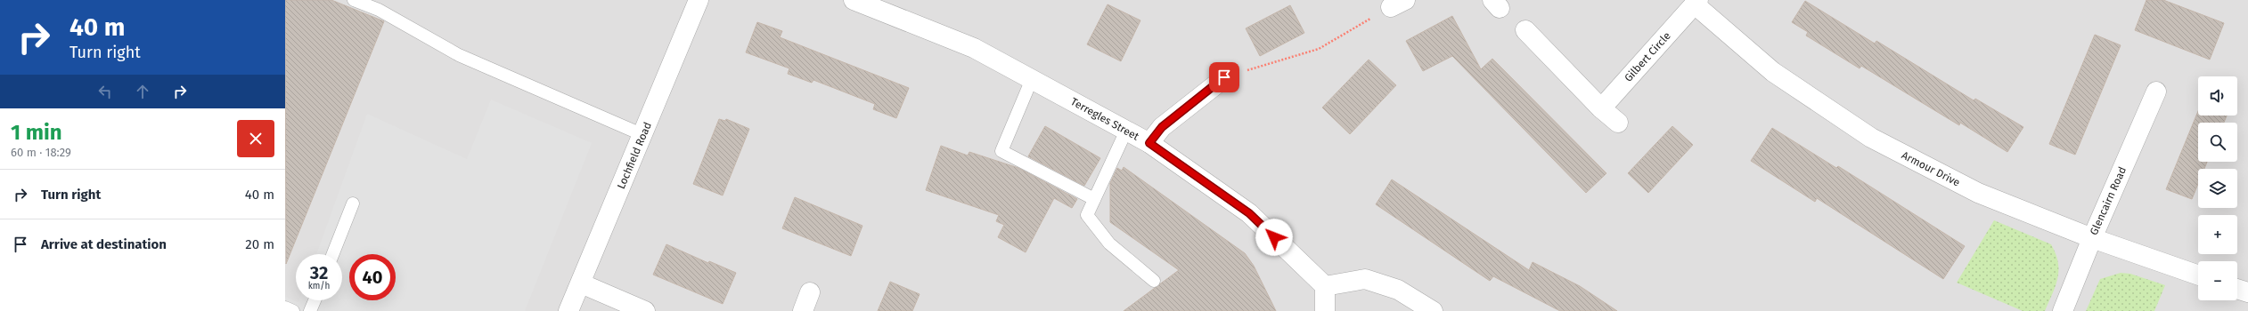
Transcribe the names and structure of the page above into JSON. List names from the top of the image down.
{
  "streets": {
    "street": [
      "Gilbert Circle",
      "Terregles Street",
      "Lochfield Road",
      "Armour Drive",
      "Glencairn Road"
    ]
  },
  "crossings": [
    ["Gilbert Circle", "Armour Drive"],
    ["Armour Drive", "Glencairn Road"]
  ],
  "page": {
    "turn": ["40 m", "Turn right"],
    "map_buttons": ["+", "−"],
    "heading": ["1 min", "60 m · 18:29"],
    "list": [
      {
        "name": "Turn right",
        "value": "40 m"
      },
      {
        "name": "Arrive at destination",
        "value": "20 m"
      }
    ],
    "speed": "32 km/h",
    "limit": "40"
  }
}
